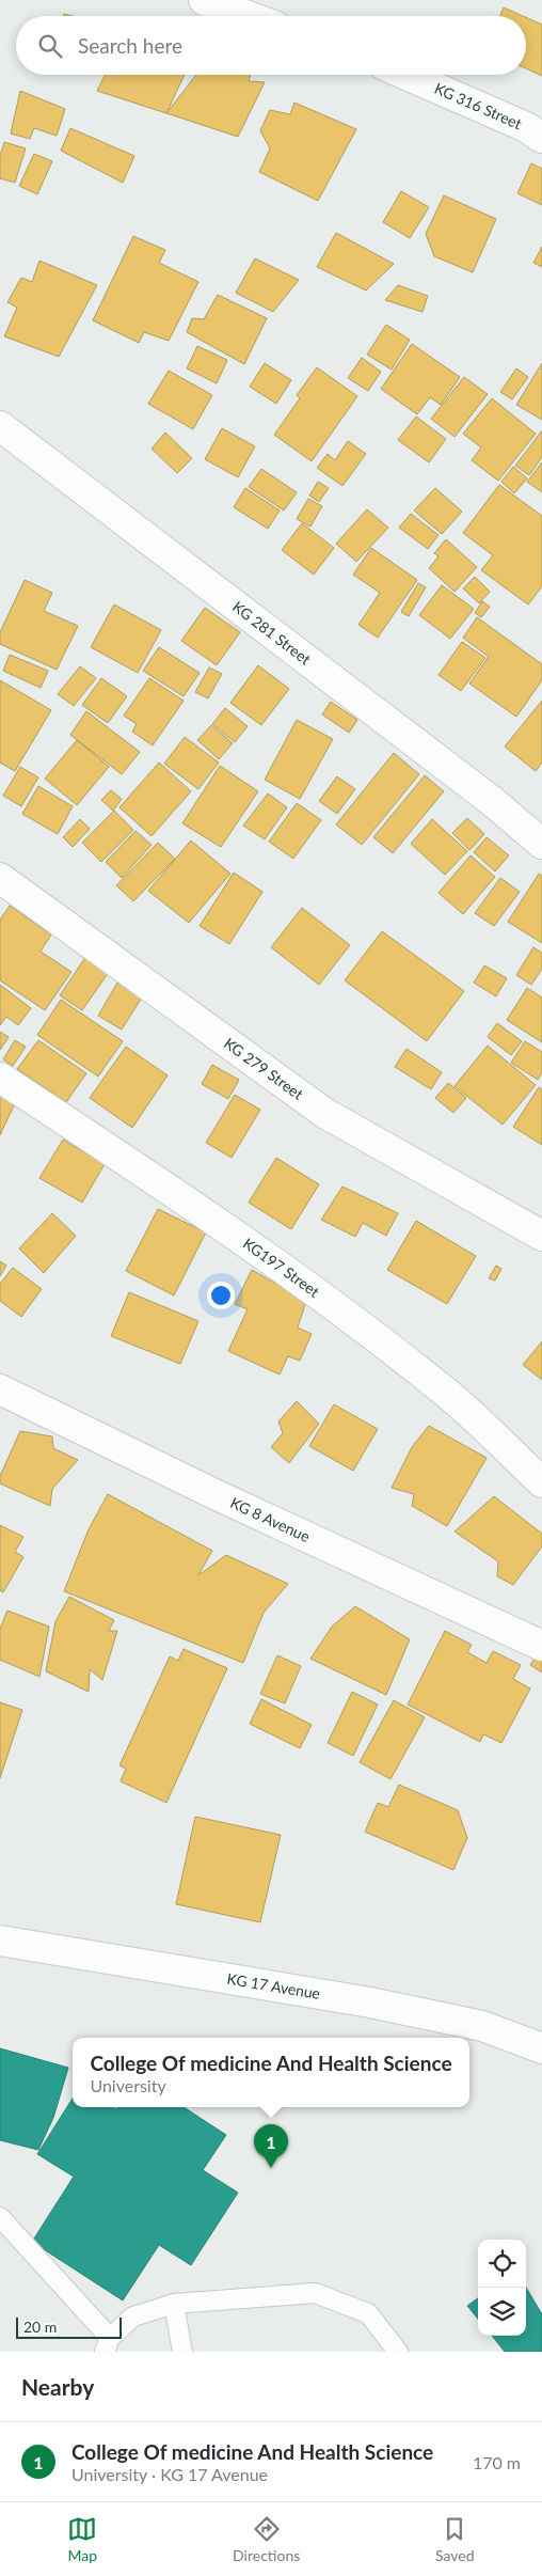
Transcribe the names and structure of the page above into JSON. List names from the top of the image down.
{
  "streets": {
    "street": [
      "KG 316 Street",
      "KG 281 Street",
      "KG 279 Street",
      "KG197 Street",
      "KG 8 Avenue",
      "KG 17 Avenue"
    ]
  },
  "scale_bar": "20 m",
  "page": {
    "search": "Search here",
    "popup": ["College Of medicine And Health Science", "University"],
    "pins": "1",
    "scale": "20 m",
    "heading": "Nearby",
    "list": [
      {
        "mark": "1",
        "name": "College Of medicine And Health Science",
        "note": "University · KG 17 Avenue",
        "value": "170 m"
      }
    ],
    "nav": ["Map", "Directions", "Saved"]
  }
}
